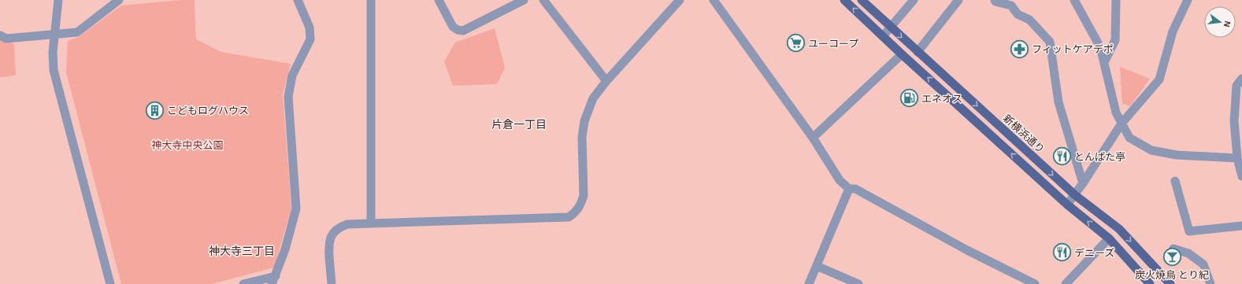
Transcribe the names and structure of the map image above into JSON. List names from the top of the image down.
{
  "streets": {
    "main road": ["新横浜通り"]
  },
  "districts": ["片倉一丁目", "神大寺三丁目"],
  "parks": ["神大寺中央公園"],
  "places": {
    "supermarket": ["ユーコープ"],
    "pharmacy": ["フィットケアデポ"],
    "fuel station": ["エネオス"],
    "building": ["こどもログハウス"],
    "restaurant": ["とんぱた亭", "デニーズ"],
    "bar": ["炭火焼鳥 とり紀"]
  },
  "north": "right"
}
